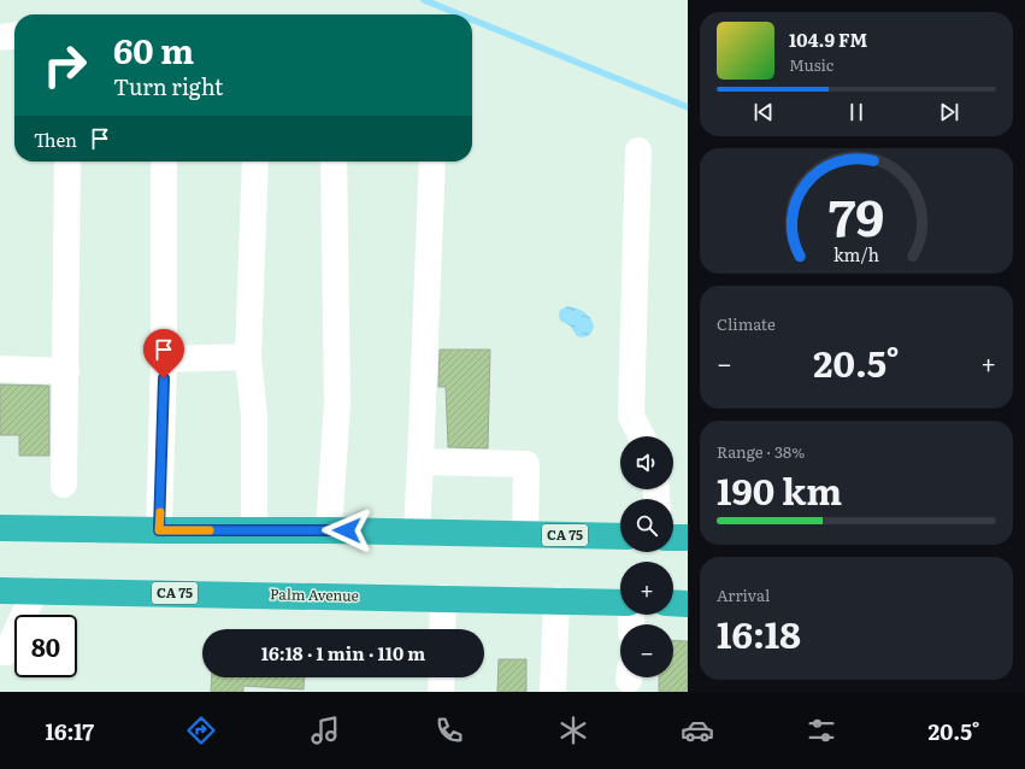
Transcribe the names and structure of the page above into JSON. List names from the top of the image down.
{
  "streets": {
    "highway": ["CA 75", "Palm Avenue"]
  },
  "page": {
    "turn": ["60 m", "Turn right"],
    "song": ["104.9 FM", "Music"],
    "then": "Then",
    "tile": [
      "Climate",
      ["Range · 38%", "190 km"],
      ["Arrival", "16:18"]
    ],
    "heat": ["−", "20.5°", "+"],
    "map_buttons": ["+", "−"],
    "limit": "80",
    "trip": "16:18 · 1 min · 110 m",
    "tabs": ["16:17", "20.5°"],
    "gauge": ["79", "km/h"]
  }
}
